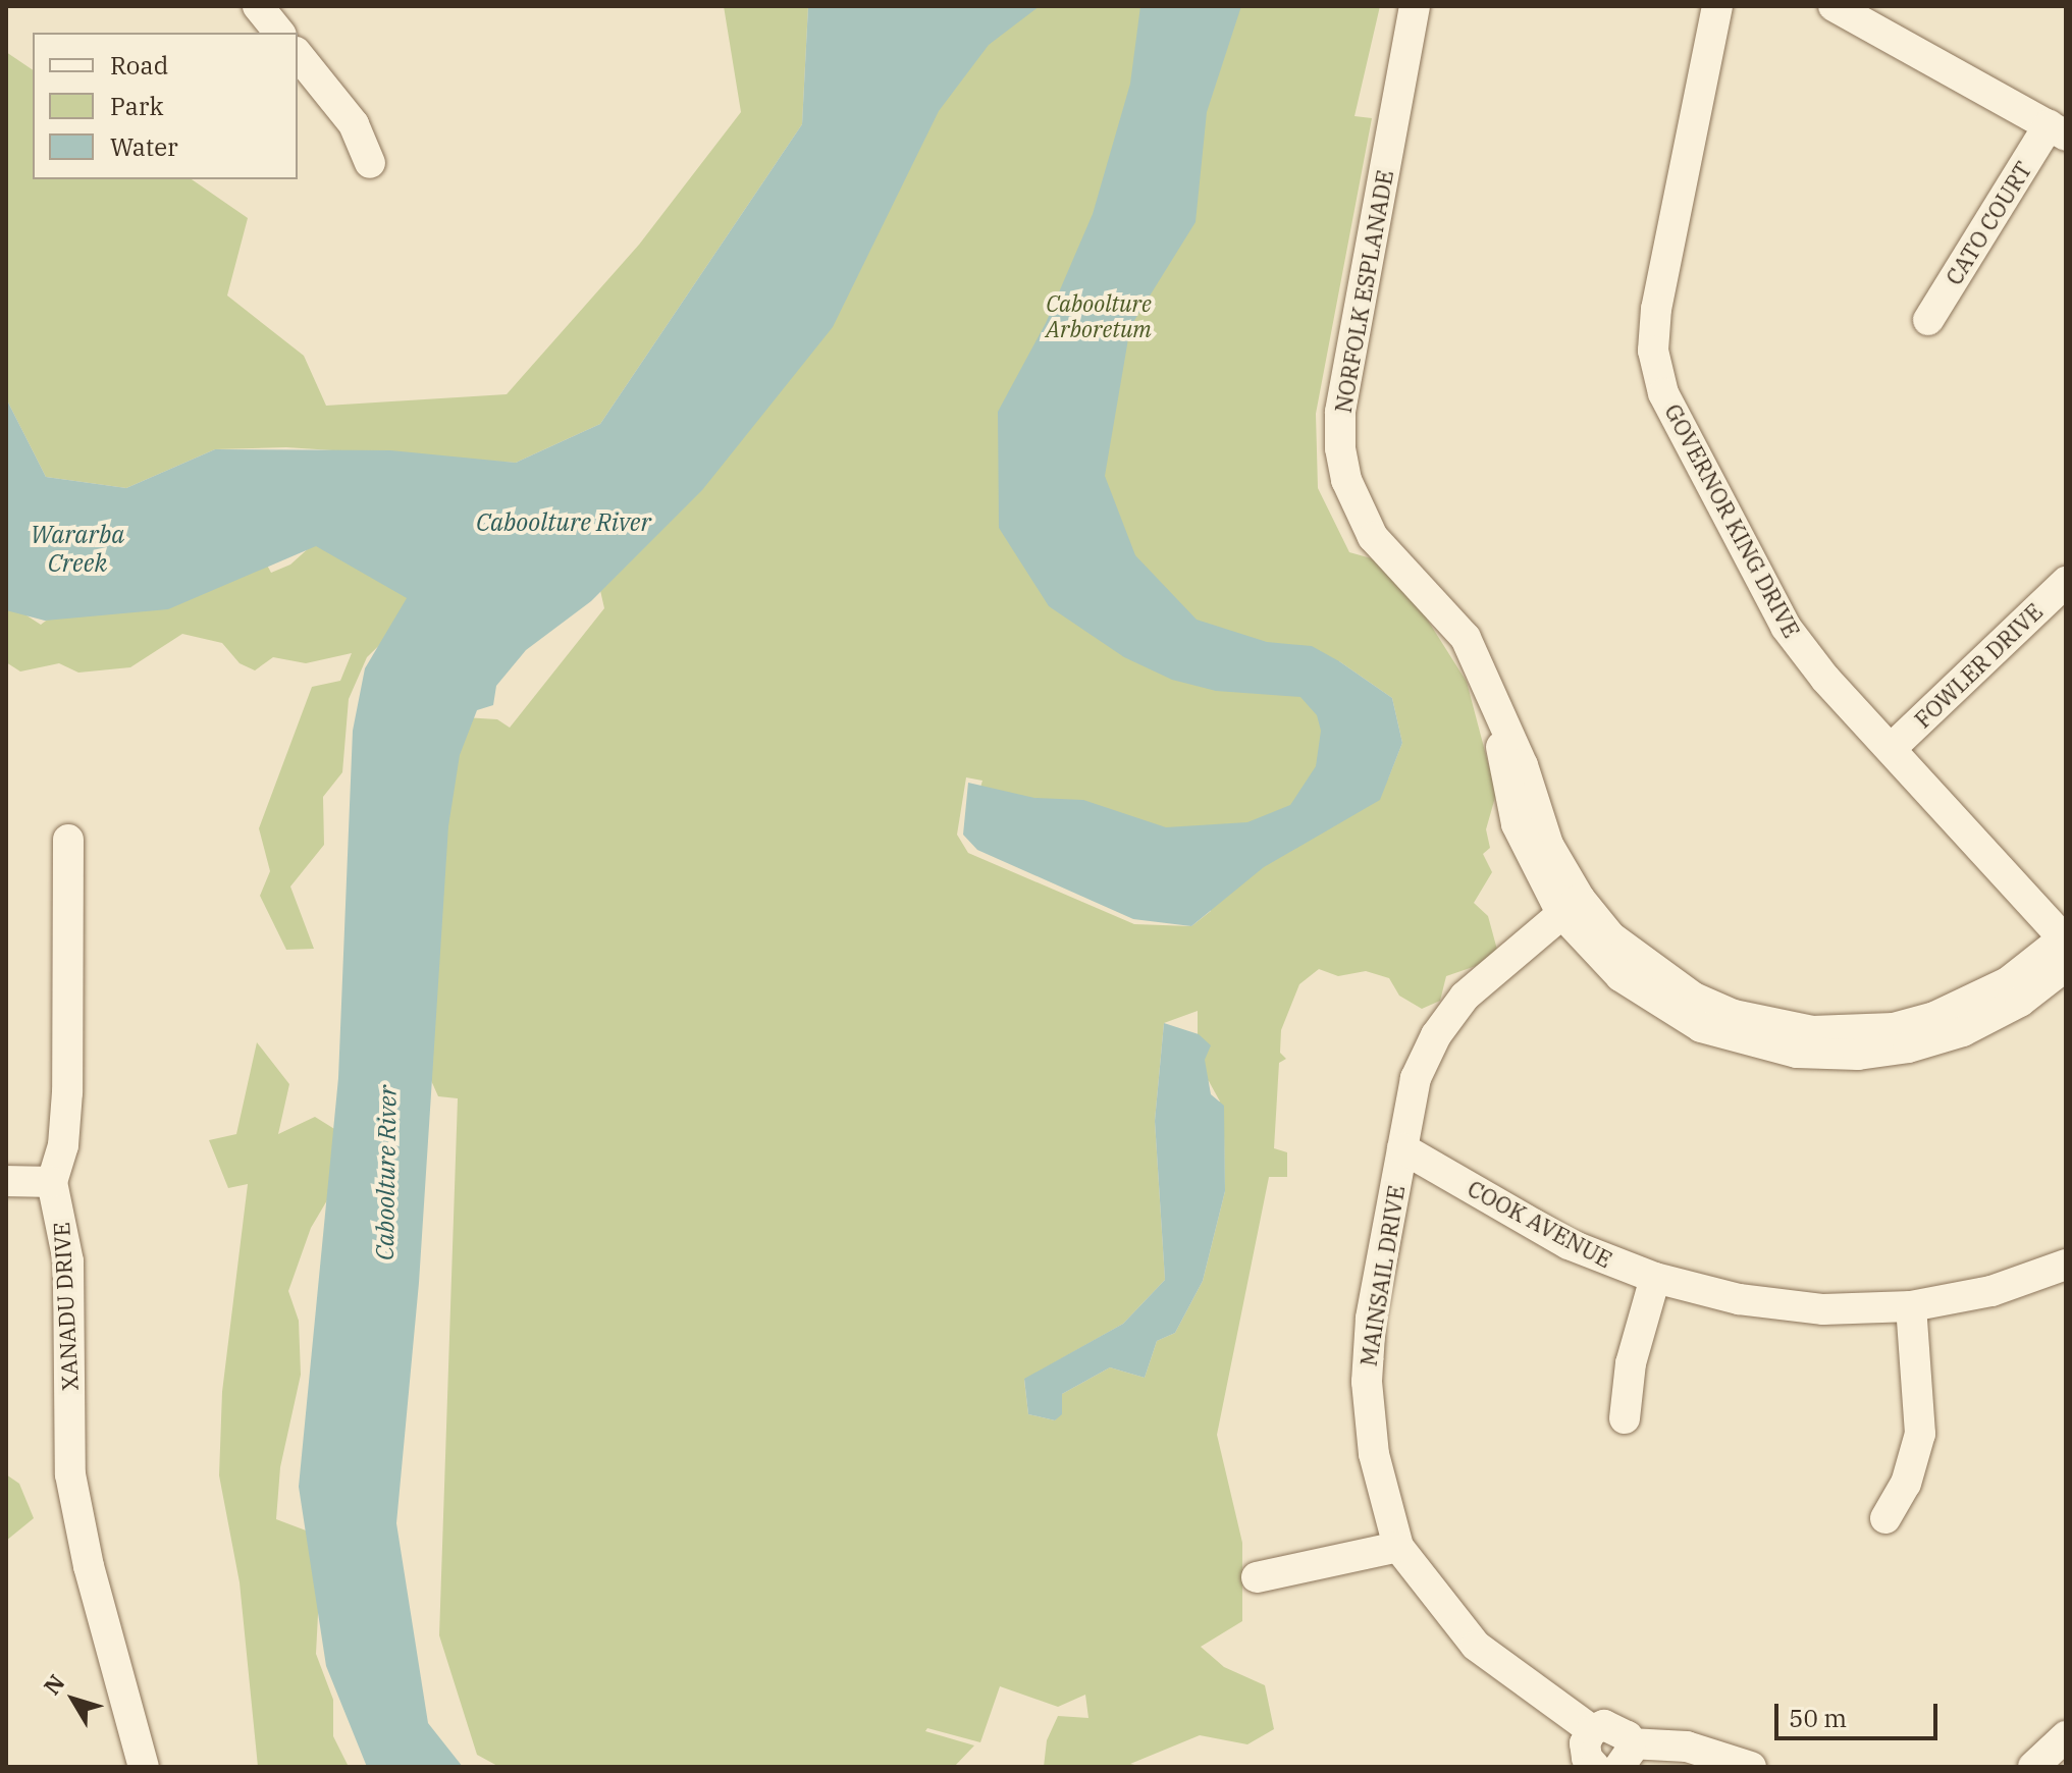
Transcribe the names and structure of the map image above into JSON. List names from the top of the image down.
{
  "streets": {
    "street": [
      "CATO COURT",
      "NORFOLK ESPLANADE",
      "GOVERNOR KING DRIVE",
      "FOWLER DRIVE",
      "COOK AVENUE",
      "MAINSAIL DRIVE",
      "XANADU DRIVE"
    ]
  },
  "crossings": [
    ["NORFOLK ESPLANADE", "GOVERNOR KING DRIVE"],
    ["NORFOLK ESPLANADE", "MAINSAIL DRIVE"],
    ["GOVERNOR KING DRIVE", "FOWLER DRIVE"],
    ["COOK AVENUE", "MAINSAIL DRIVE"]
  ],
  "water": ["Caboolture River", "Wararba Creek"],
  "parks": ["Caboolture Arboretum"],
  "legend": ["Road", "Park", "Water"],
  "scale_bar": "50 m",
  "north": "top left"
}
